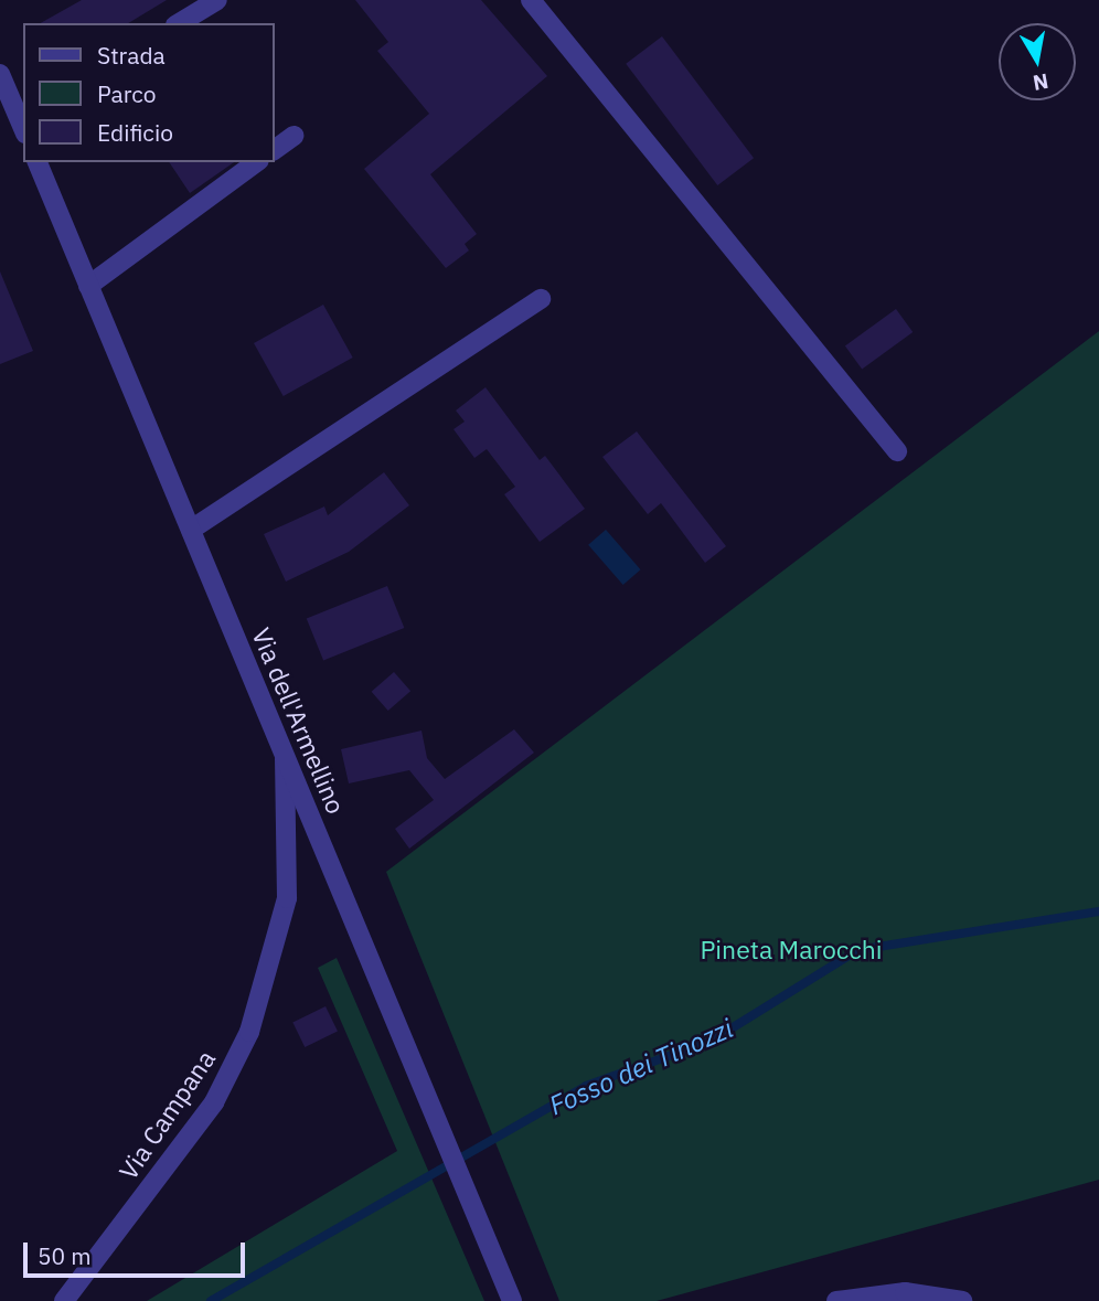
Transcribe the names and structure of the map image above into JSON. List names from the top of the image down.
{
  "streets": {
    "street": ["Via dell'Armellino", "Via Campana"]
  },
  "crossings": [
    ["Via dell'Armellino", "Via Campana"]
  ],
  "water": ["Fosso dei Tinozzi"],
  "parks": ["Pineta Marocchi"],
  "legend": ["Strada", "Parco", "Edificio"],
  "scale_bar": "50 m",
  "north": "bottom"
}
